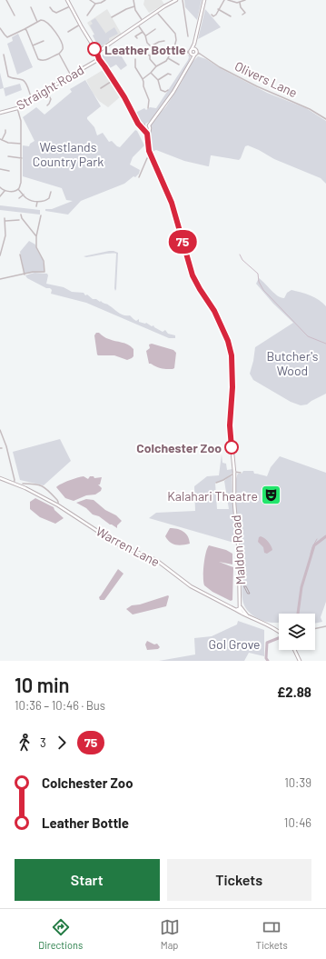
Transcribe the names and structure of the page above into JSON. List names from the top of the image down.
{
  "streets": {
    "main road": ["Straight Road", "Warren Lane", "Maldon Road"],
    "street": ["Olivers Lane"]
  },
  "crossings": [
    ["Warren Lane", "Maldon Road"]
  ],
  "parks": ["Westlands Country Park", "Butcher's Wood", "Gol Grove"],
  "places": {
    "other": ["Leather Bottle", "Colchester Zoo"],
    "theatre": ["Kalahari Theatre"]
  },
  "lines": ["bus line 75"],
  "page": {
    "on_map": "75",
    "heading": ["10 min", "10:36 – 10:46 · Bus", "£2.88"],
    "legs": ["3", "75"],
    "list": [
      {
        "name": "Colchester Zoo",
        "value": "10:39"
      },
      {
        "name": "Leather Bottle",
        "value": "10:46"
      }
    ],
    "buttons": ["Start", "Tickets"],
    "tabs": ["Directions", "Map", "Tickets"]
  }
}
